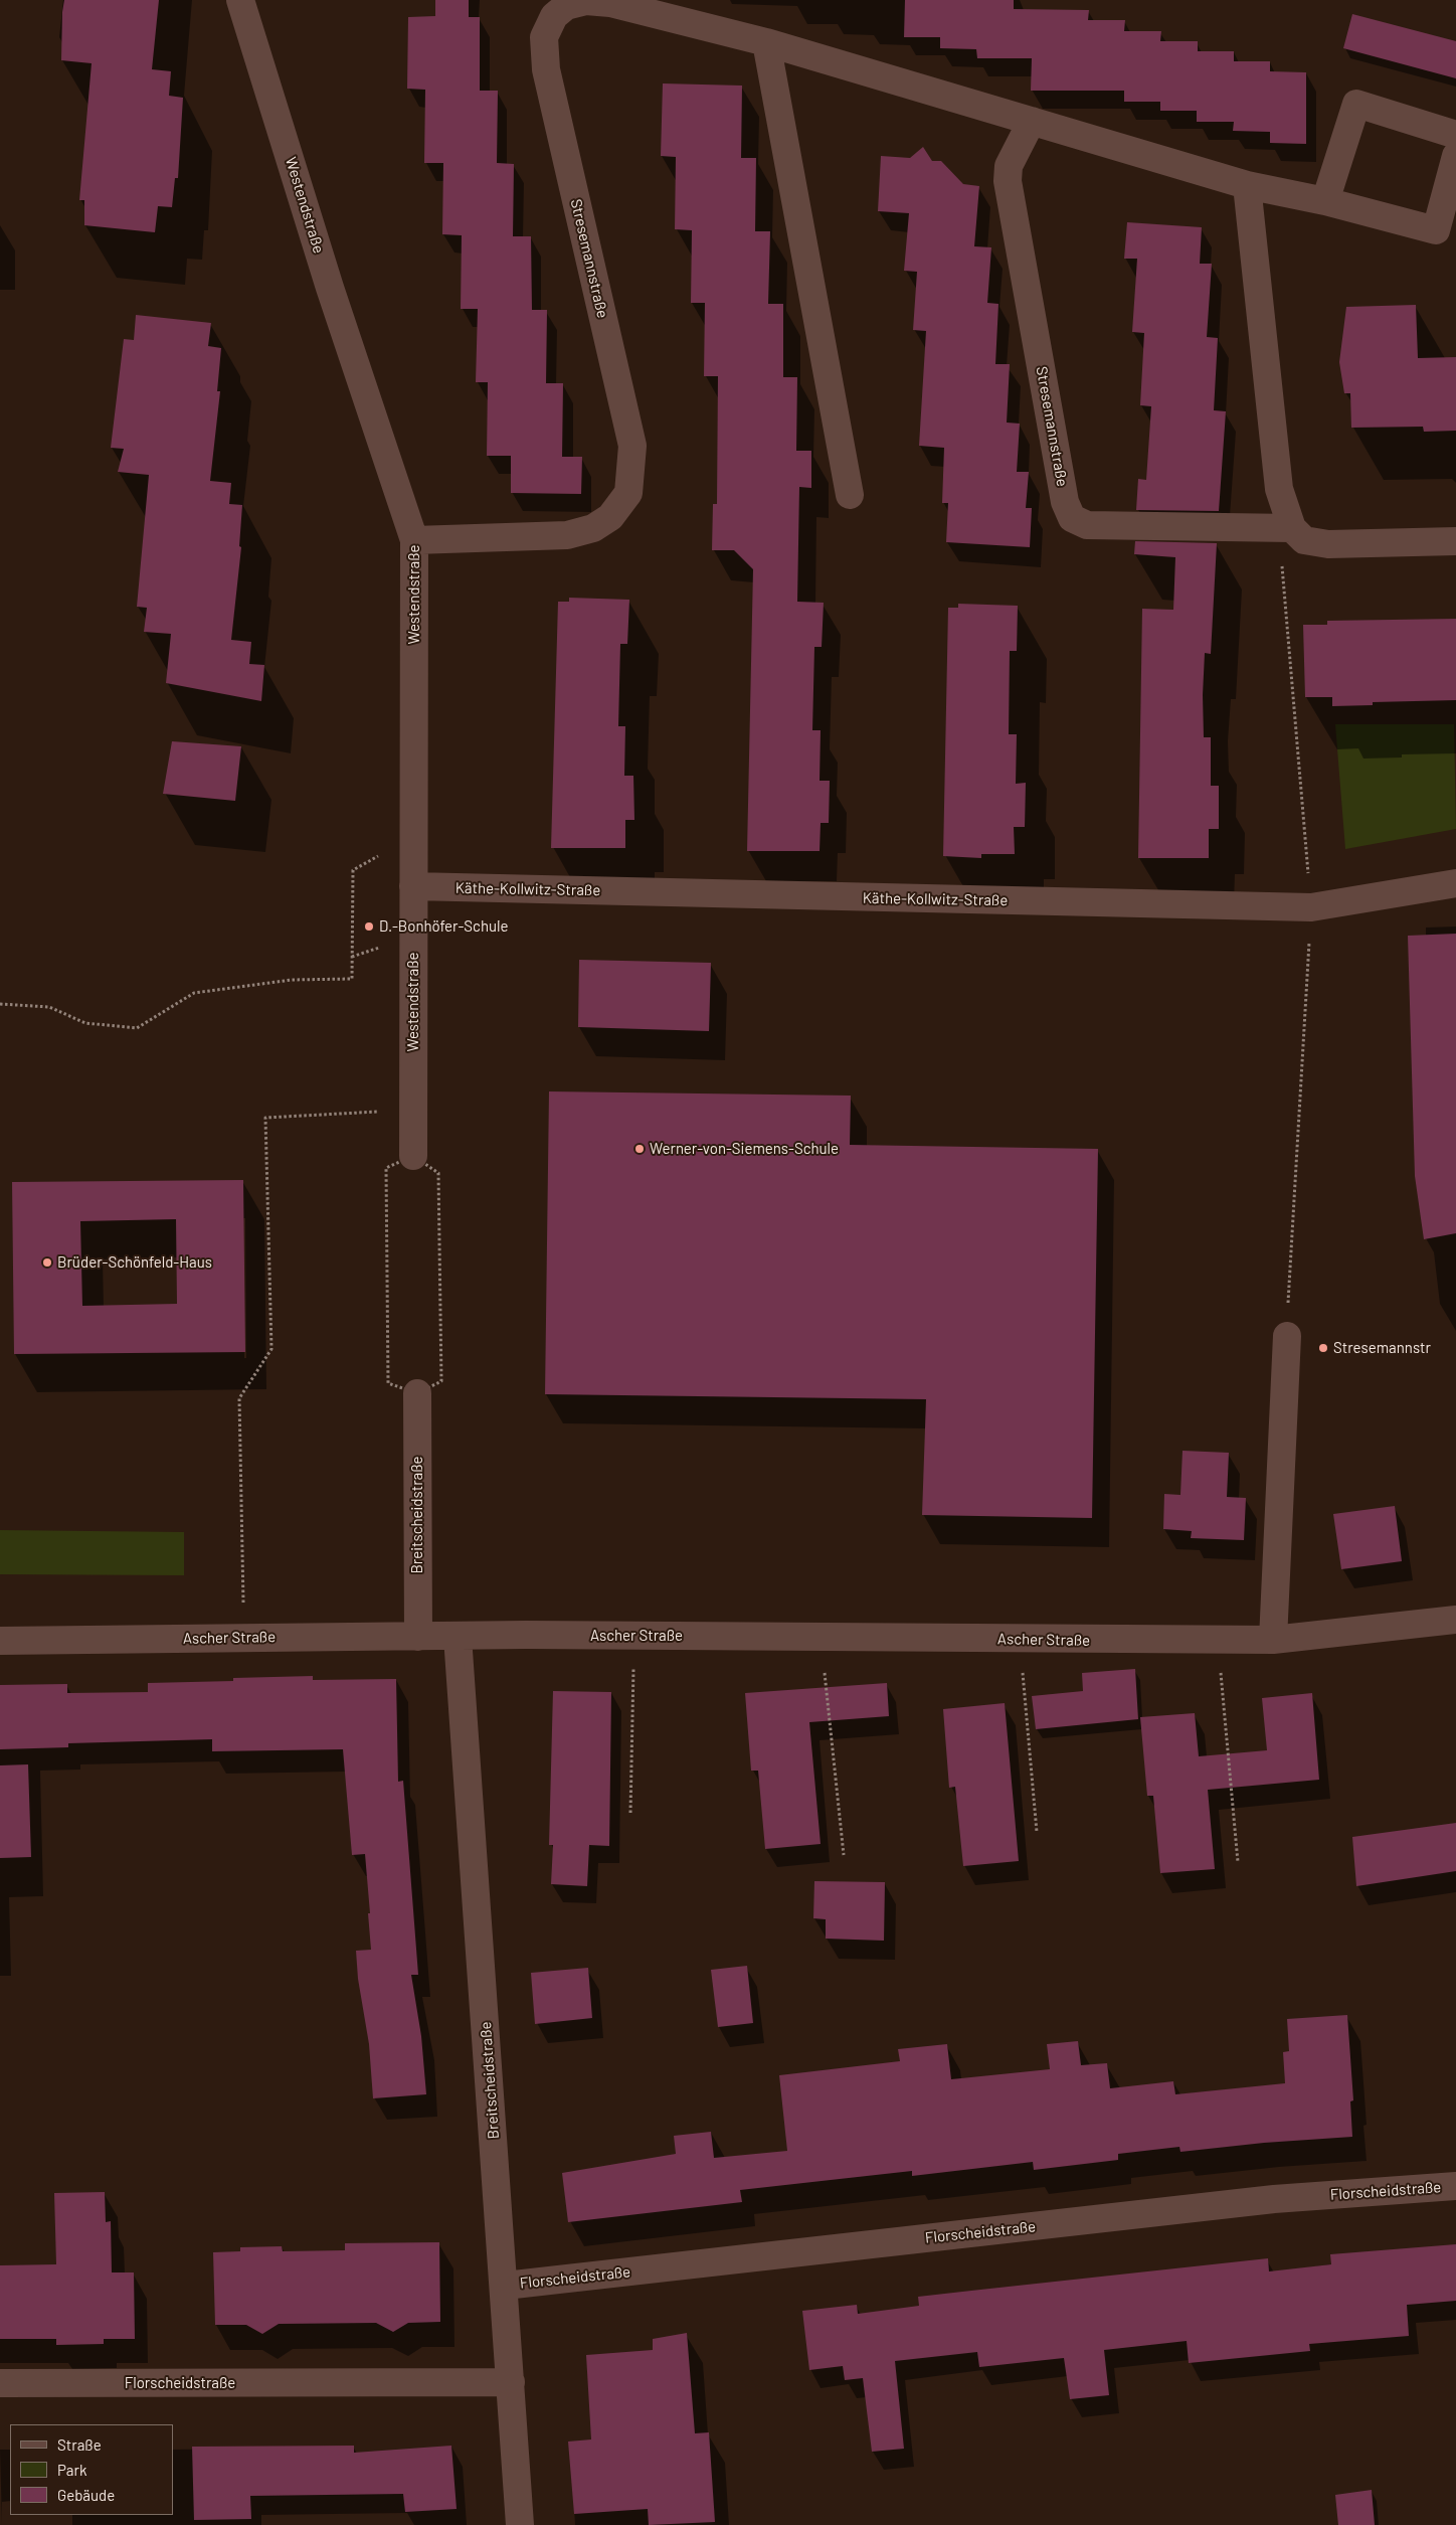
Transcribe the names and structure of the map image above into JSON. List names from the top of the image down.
{
  "streets": {
    "street": [
      "Westendstraße",
      "Stresemannstraße",
      "Käthe-Kollwitz-Straße",
      "Breitscheidstraße",
      "Ascher Straße",
      "Florscheidstraße"
    ]
  },
  "crossings": [
    ["Westendstraße", "Stresemannstraße"],
    ["Westendstraße", "Käthe-Kollwitz-Straße"],
    ["Breitscheidstraße", "Ascher Straße"],
    ["Breitscheidstraße", "Florscheidstraße"]
  ],
  "places": [
    "D.-Bonhöfer-Schule",
    "Werner-von-Siemens-Schule",
    "Brüder-Schönfeld-Haus",
    "Stresemannstr"
  ],
  "legend": ["Straße", "Park", "Gebäude"]
}
